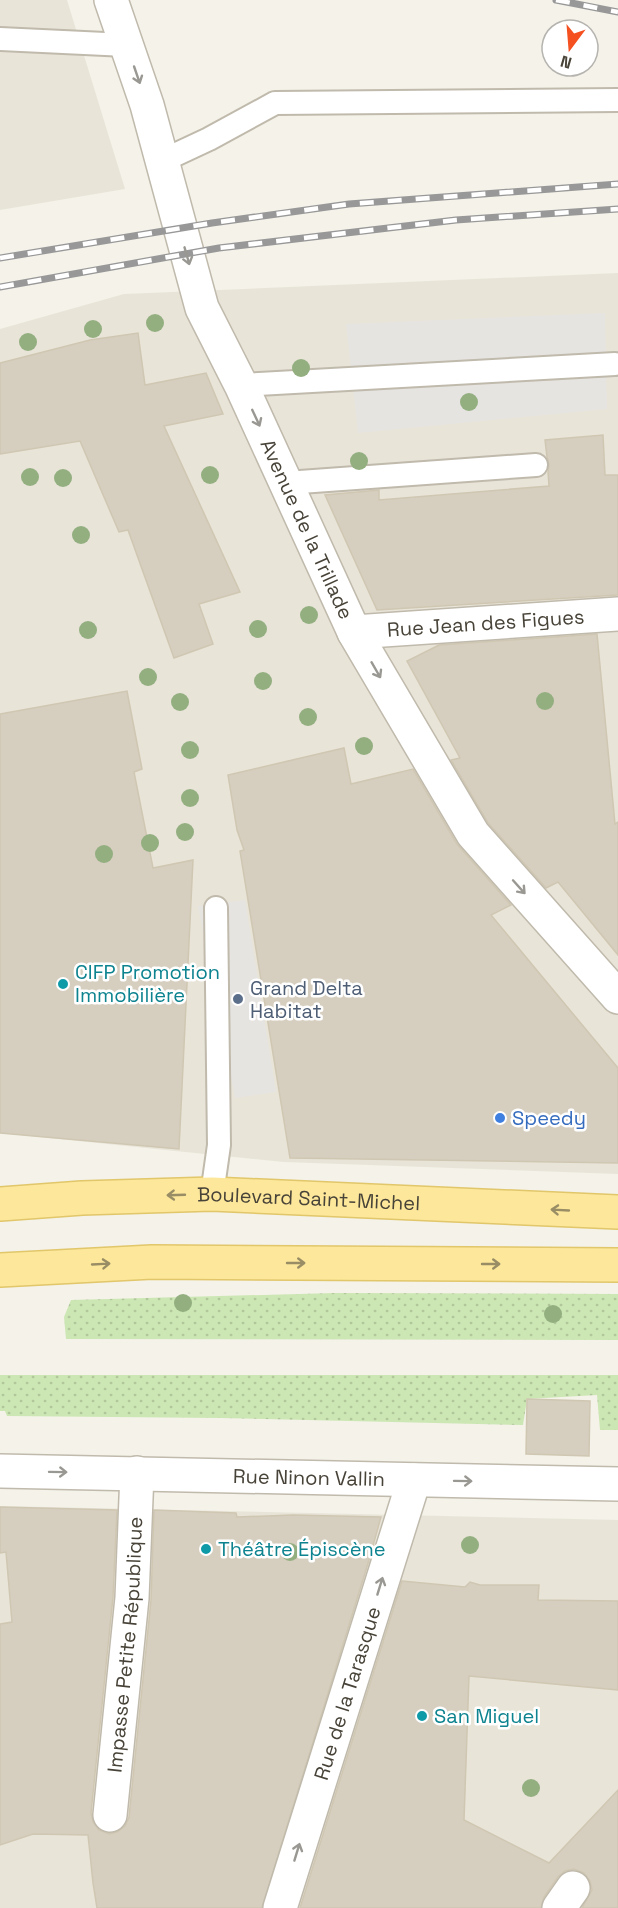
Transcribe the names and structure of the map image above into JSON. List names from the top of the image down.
{
  "streets": {
    "main road": ["Boulevard Saint-Michel"],
    "street": [
      "Avenue de la Trillade",
      "Rue Jean des Figues",
      "Rue Ninon Vallin",
      "Impasse Petite République",
      "Rue de la Tarasque"
    ]
  },
  "crossings": [
    ["Avenue de la Trillade", "Rue Jean des Figues"],
    ["Rue Ninon Vallin", "Impasse Petite République"],
    ["Rue Ninon Vallin", "Rue de la Tarasque"]
  ],
  "one_way": ["Avenue de la Trillade", "Rue Ninon Vallin", "Rue de la Tarasque"],
  "places": [
    "CIFP Promotion Immobilière",
    "Grand Delta Habitat",
    "Speedy",
    "Théâtre Épiscène",
    "San Miguel"
  ],
  "north": "bottom"
}
